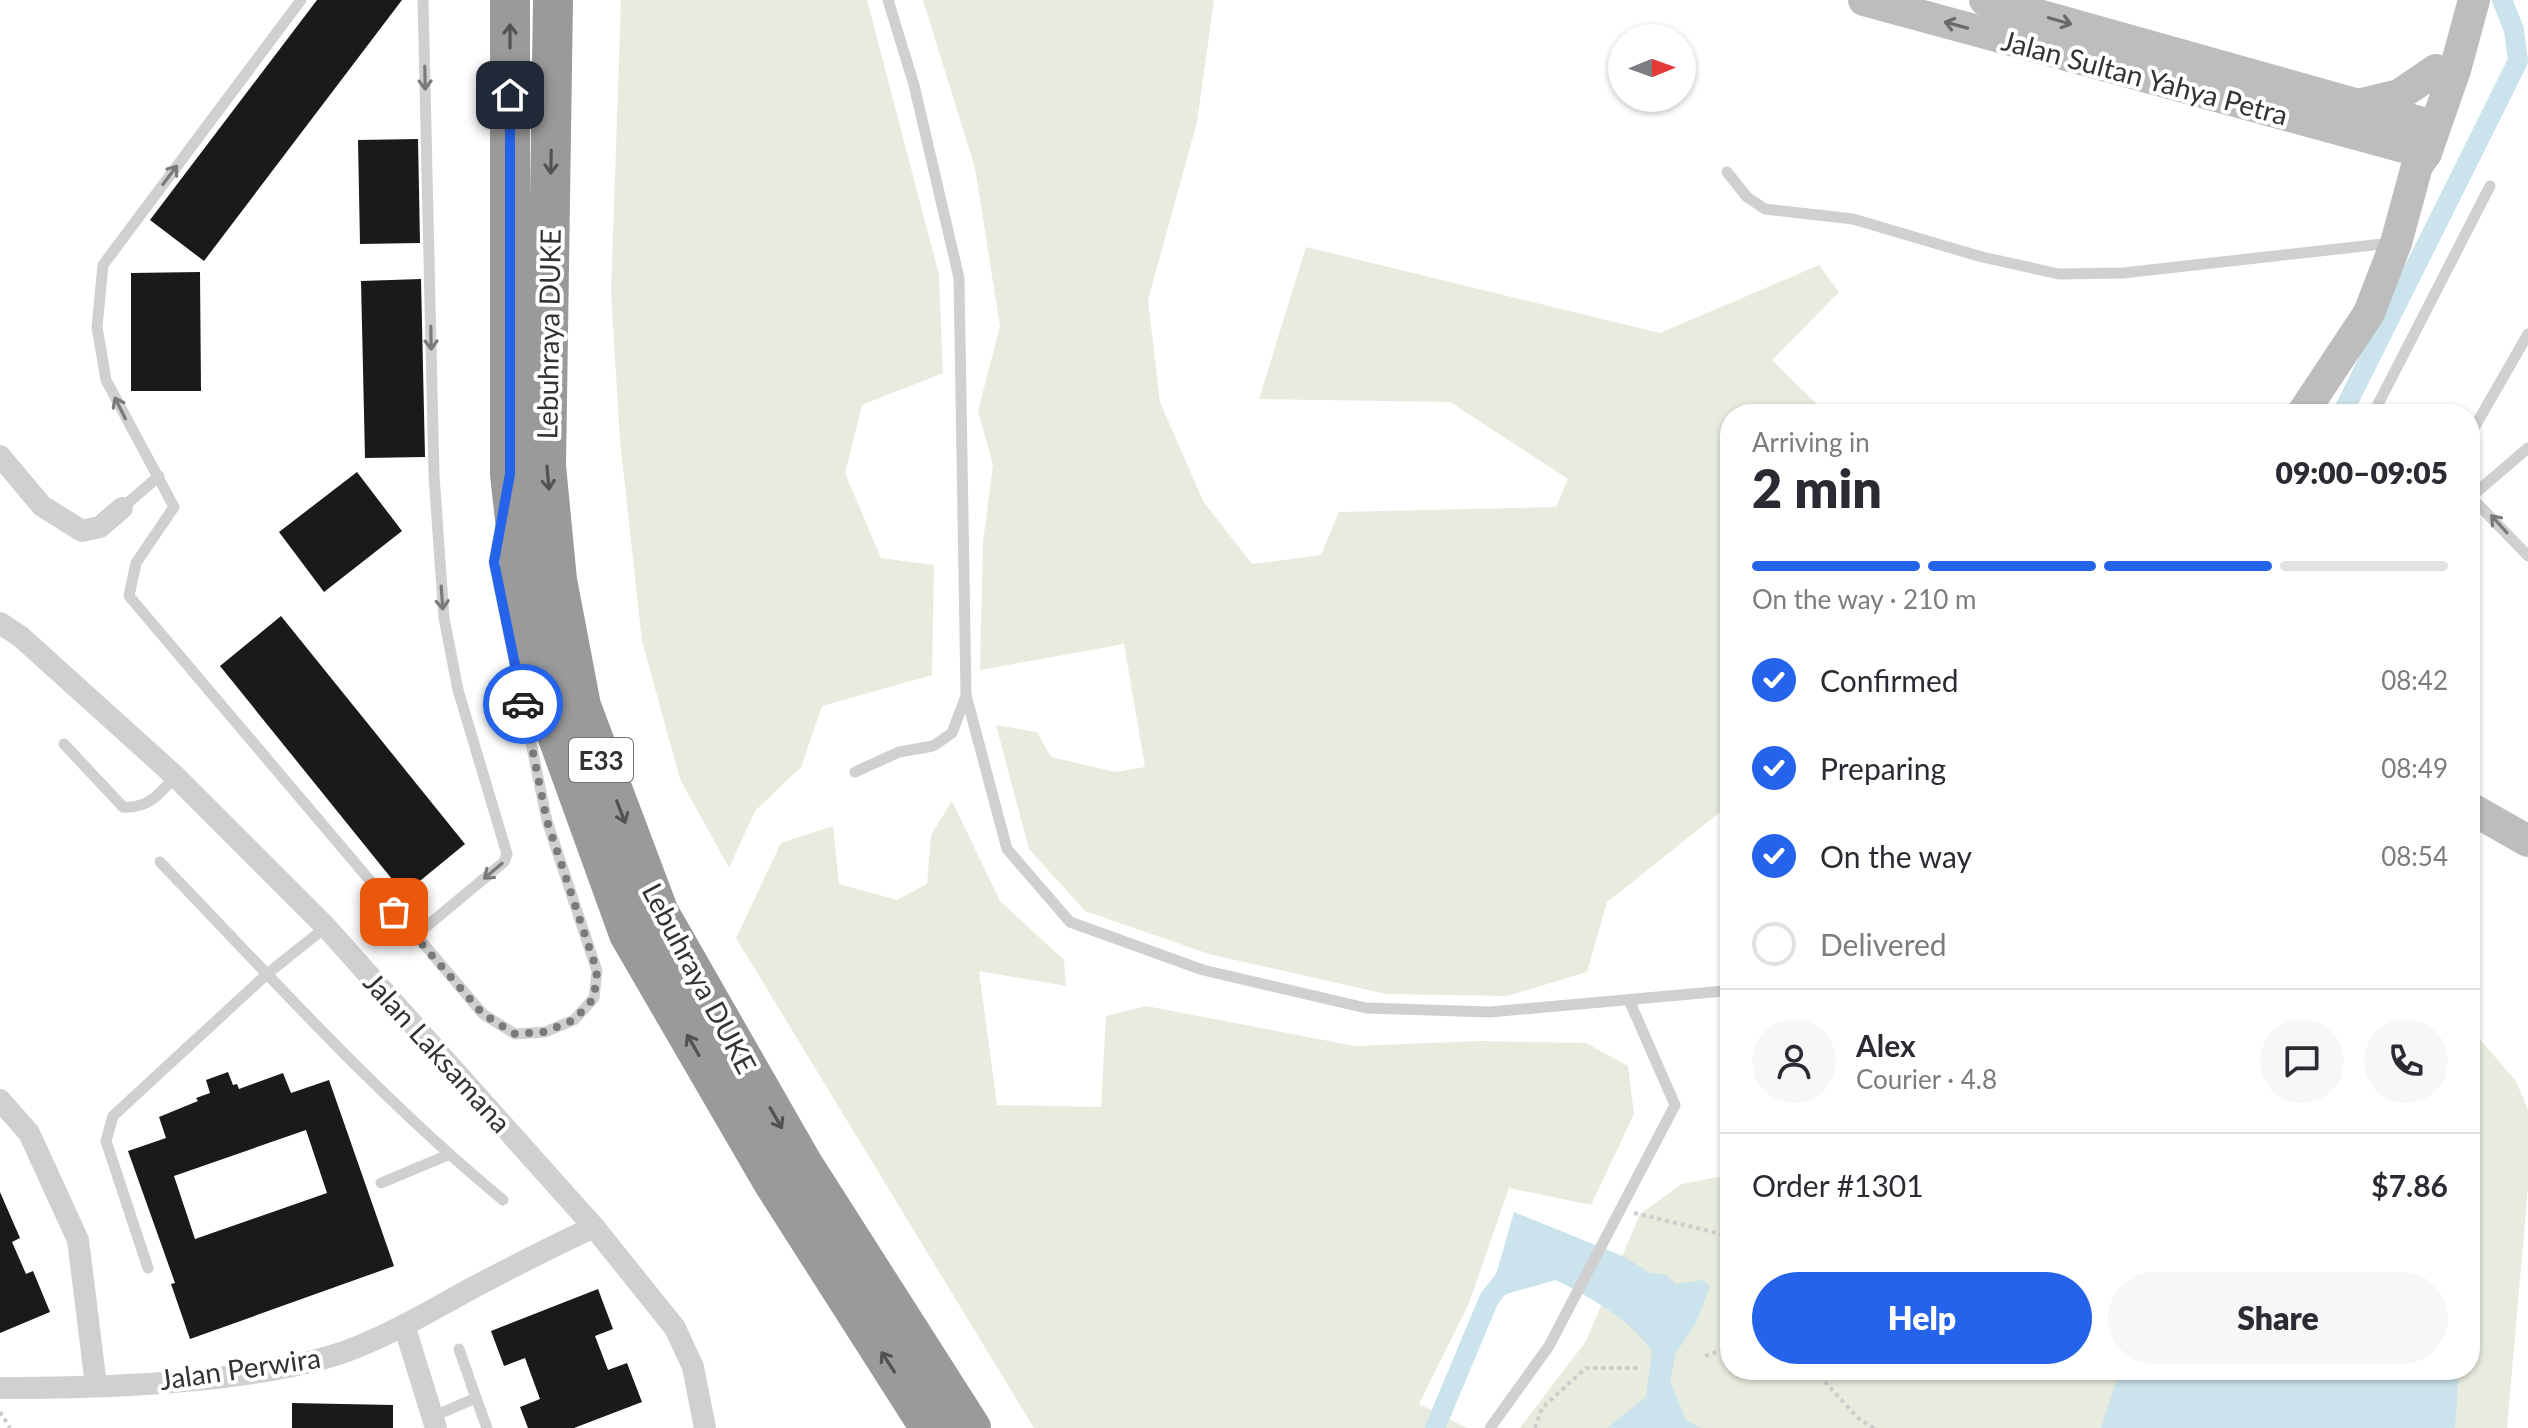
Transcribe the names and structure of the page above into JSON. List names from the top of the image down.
{
  "streets": {
    "highway": ["Lebuhraya DUKE", "E33"],
    "main road": ["Jalan Sultan Yahya Petra"],
    "street": ["Jalan Laksamana", "Jalan Perwira"]
  },
  "crossings": [
    ["Jalan Laksamana", "Jalan Perwira"]
  ],
  "north": "right",
  "page": {
    "heading": ["2 min", "Arriving in", "09:00–09:05"],
    "panel": [
      "Alex",
      "Courier · 4.8",
      "Order #1301",
      "$7.86"
    ],
    "bar": "On the way · 210 m",
    "list": [
      ["Confirmed", "08:42"],
      ["Preparing", "08:49"],
      ["On the way", "08:54"],
      "Delivered"
    ],
    "buttons": ["Help", "Share"]
  }
}
